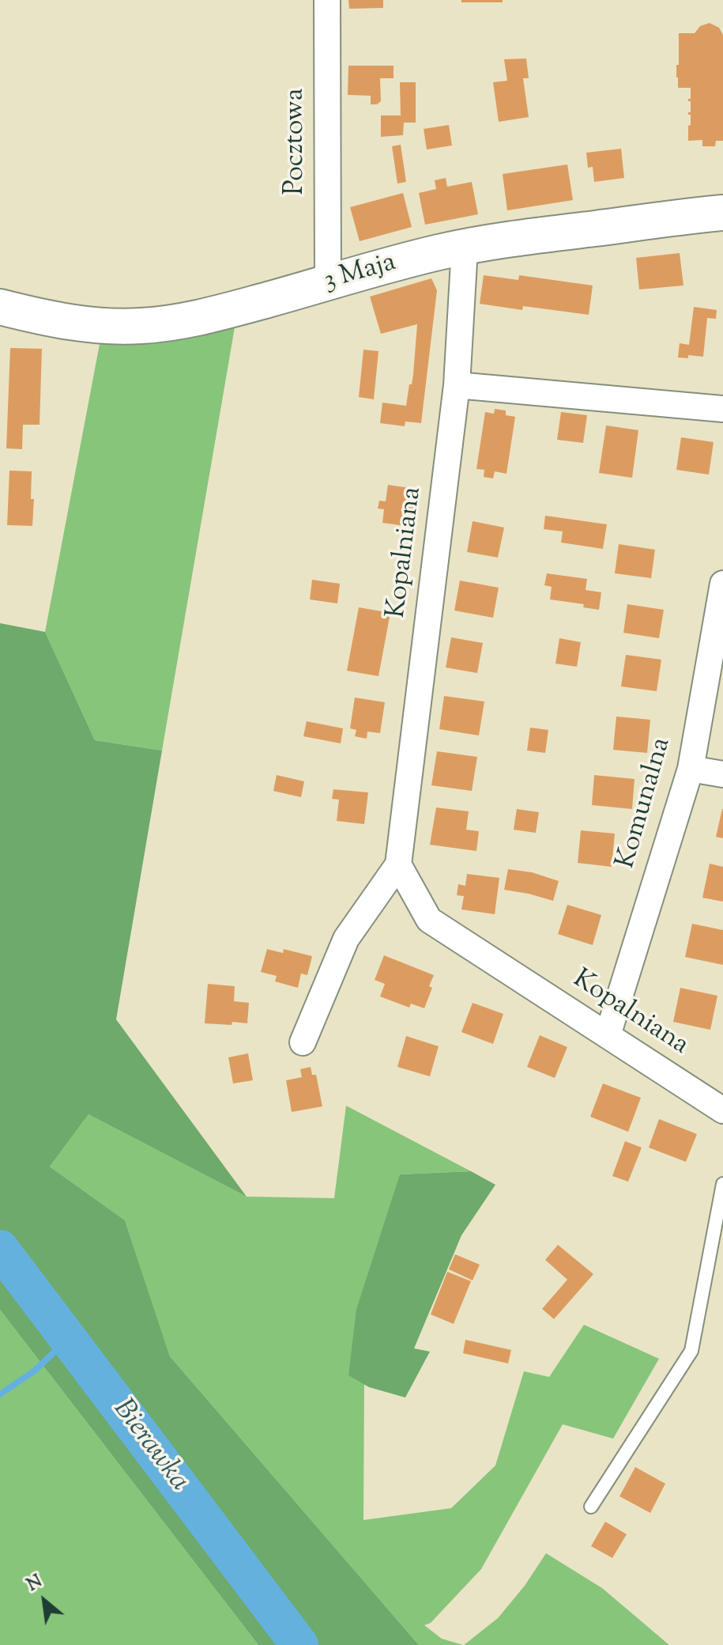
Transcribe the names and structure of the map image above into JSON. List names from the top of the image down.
{
  "streets": {
    "main road": ["3 Maja"],
    "street": ["Pocztowa", "Kopalniana", "Komunalna"]
  },
  "crossings": [
    ["Pocztowa", "3 Maja"],
    ["3 Maja", "Kopalniana"],
    ["Kopalniana", "Komunalna"]
  ],
  "water": ["Bierawka"],
  "north": "top left"
}
